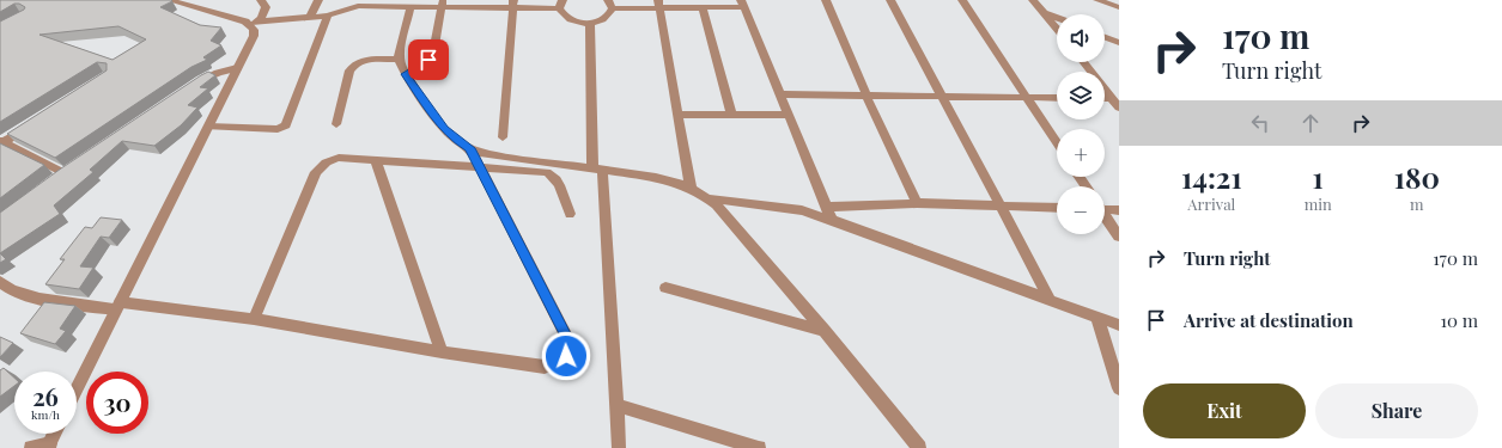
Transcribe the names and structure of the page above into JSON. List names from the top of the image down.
{
  "page": {
    "turn": ["170 m", "Turn right"],
    "map_buttons": ["+", "−"],
    "eta": [
      "14:21",
      "Arrival",
      "1",
      "min",
      "180",
      "m"
    ],
    "list": [
      {
        "name": "Turn right",
        "value": "170 m"
      },
      {
        "name": "Arrive at destination",
        "value": "10 m"
      }
    ],
    "speed": "26 km/h",
    "limit": "30",
    "buttons": ["Exit", "Share"]
  }
}
